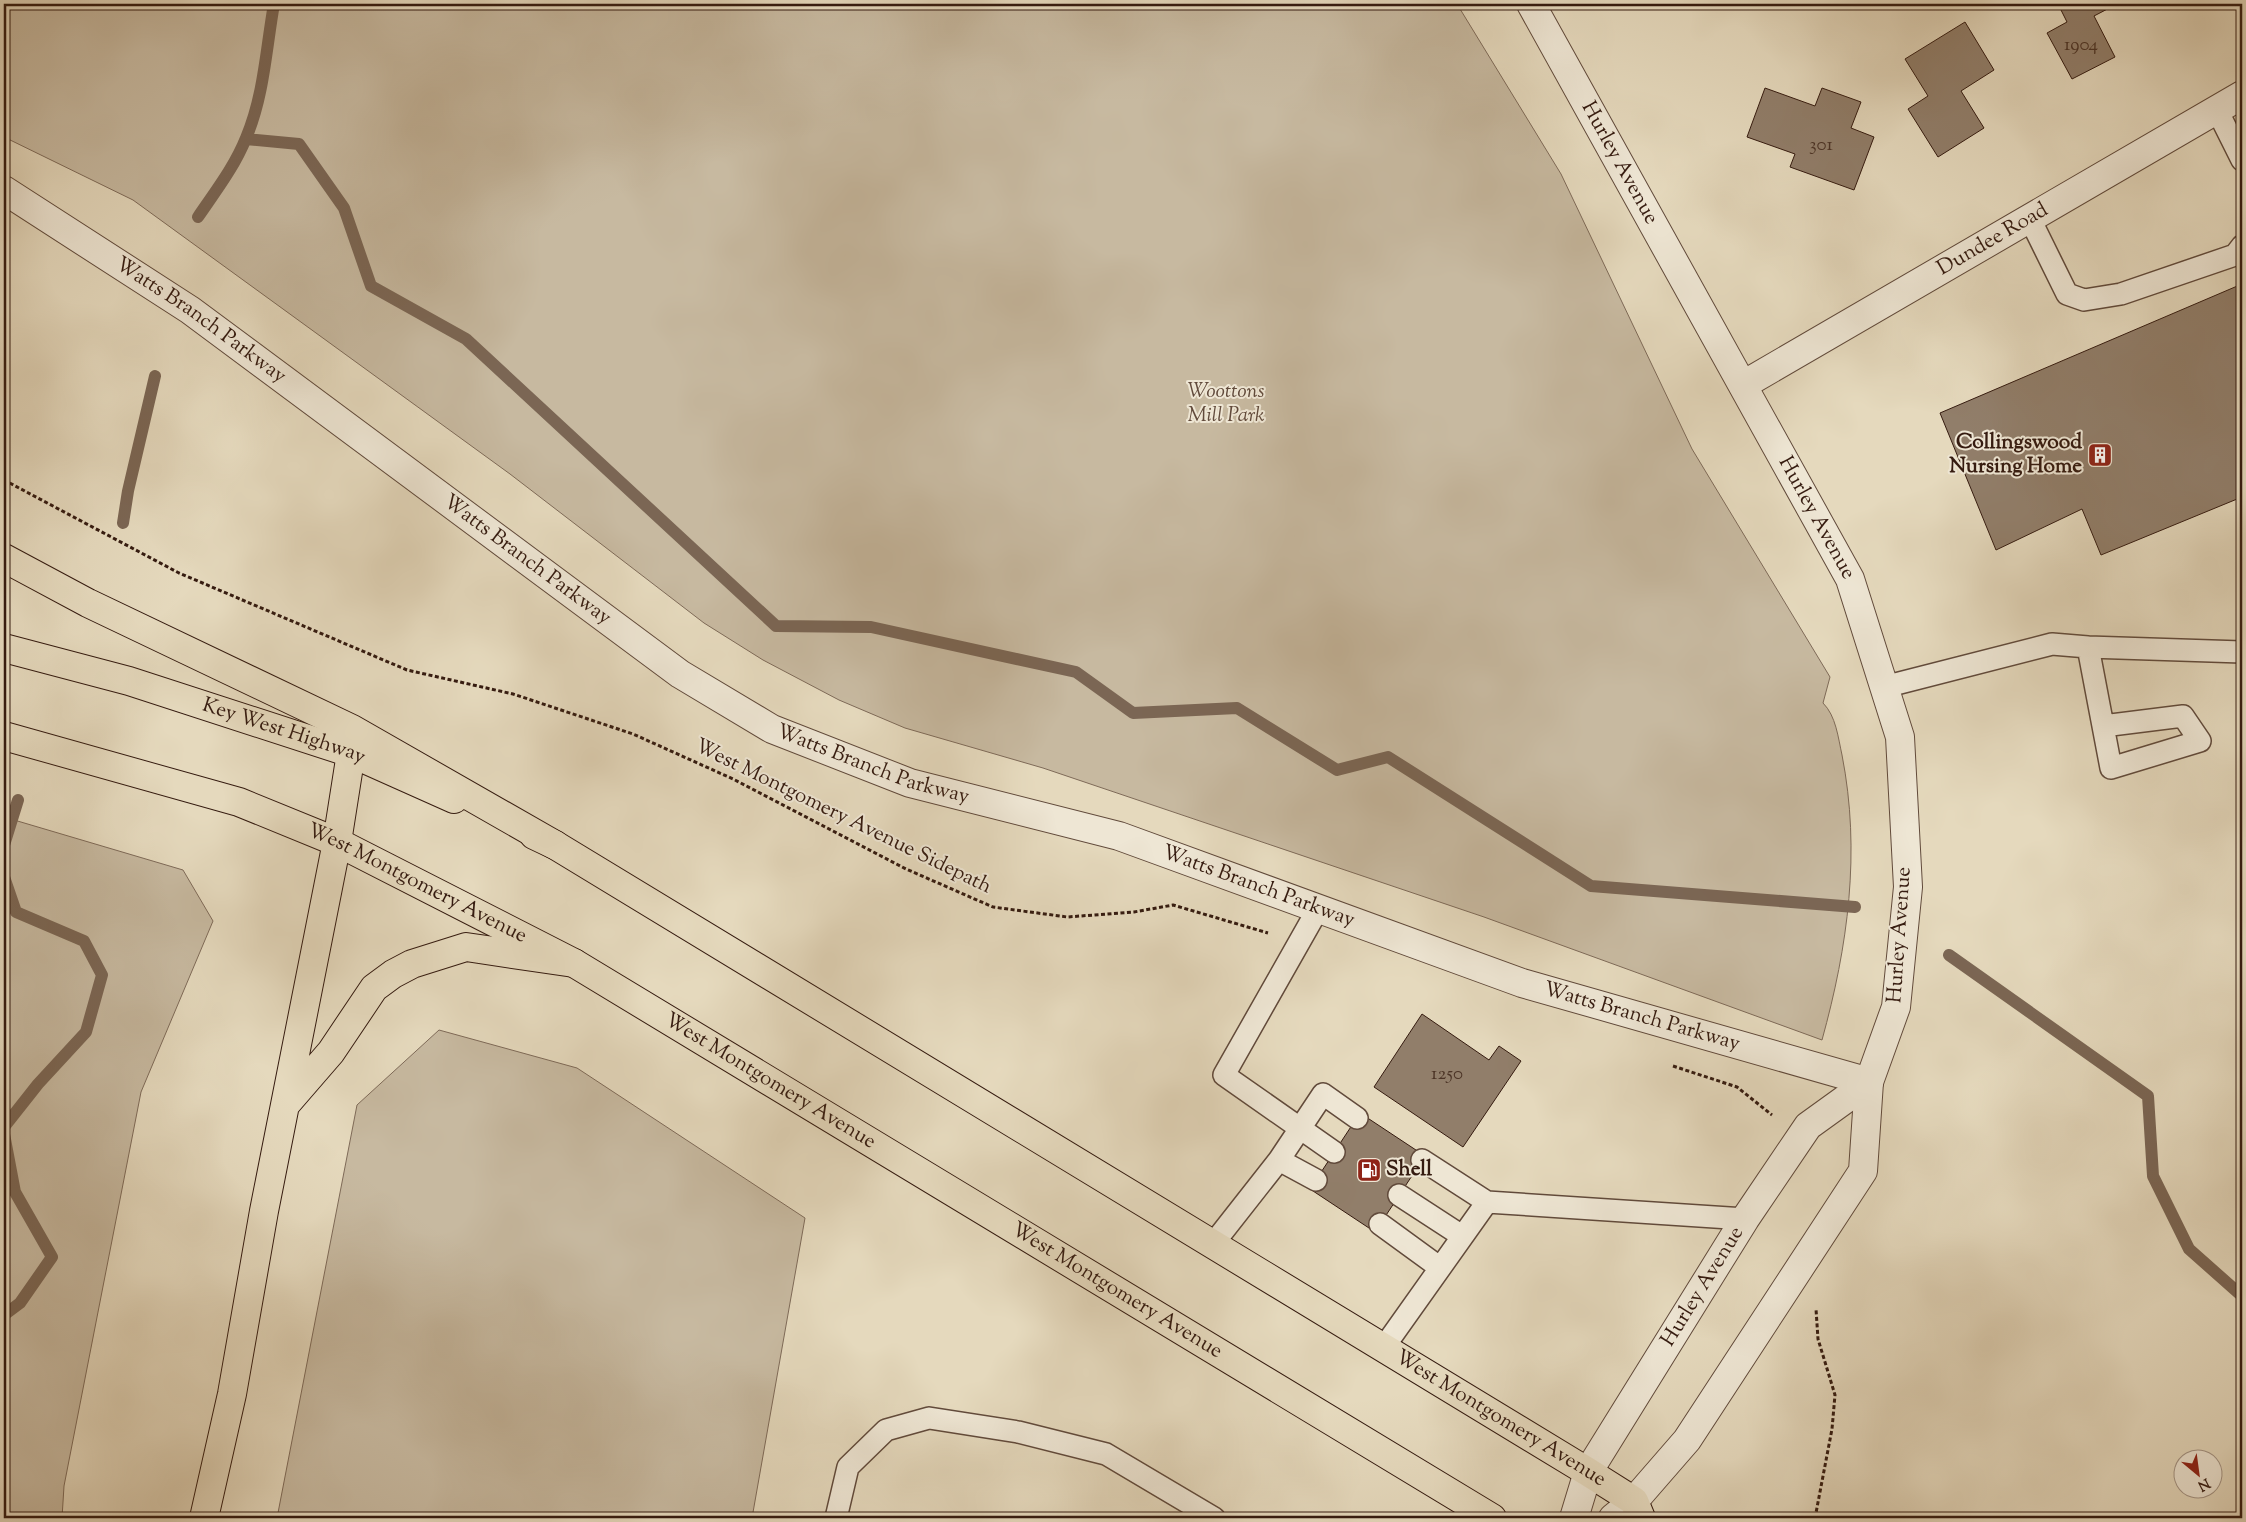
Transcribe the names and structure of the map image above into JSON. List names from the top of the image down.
{
  "streets": {
    "main road": ["Key West Highway", "West Montgomery Avenue"],
    "street": ["Hurley Avenue", "Dundee Road", "Watts Branch Parkway"],
    "path": ["West Montgomery Avenue Sidepath"]
  },
  "crossings": [
    ["Hurley Avenue", "Dundee Road"],
    ["Hurley Avenue", "Watts Branch Parkway"],
    ["Hurley Avenue", "West Montgomery Avenue"],
    ["Key West Highway", "West Montgomery Avenue"]
  ],
  "parks": ["Woottons Mill Park"],
  "places": {
    "building": ["Collingswood Nursing Home"],
    "fuel station": ["Shell"]
  },
  "house_numbers": ["1904", "301", "1250"],
  "north": "bottom right"
}
